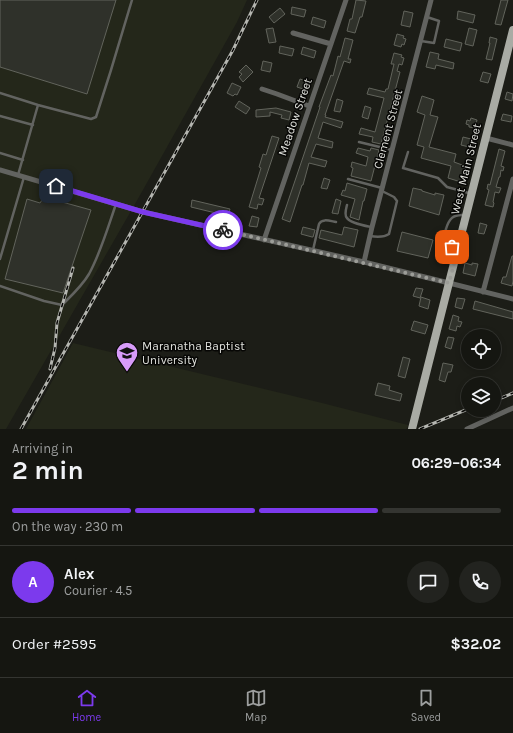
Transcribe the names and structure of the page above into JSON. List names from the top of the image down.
{
  "streets": {
    "main road": ["West Main Street"],
    "street": ["Meadow Street", "Clement Street"]
  },
  "places": {
    "school or university": ["Maranatha Baptist University"]
  },
  "page": {
    "heading": ["2 min", "Arriving in", "06:29–06:34"],
    "panel": [
      "Alex",
      "Courier · 4.5",
      "Order #2595",
      "$32.02"
    ],
    "bar": "On the way · 230 m",
    "round": "A",
    "tabs": ["Home", "Map", "Saved"]
  }
}
